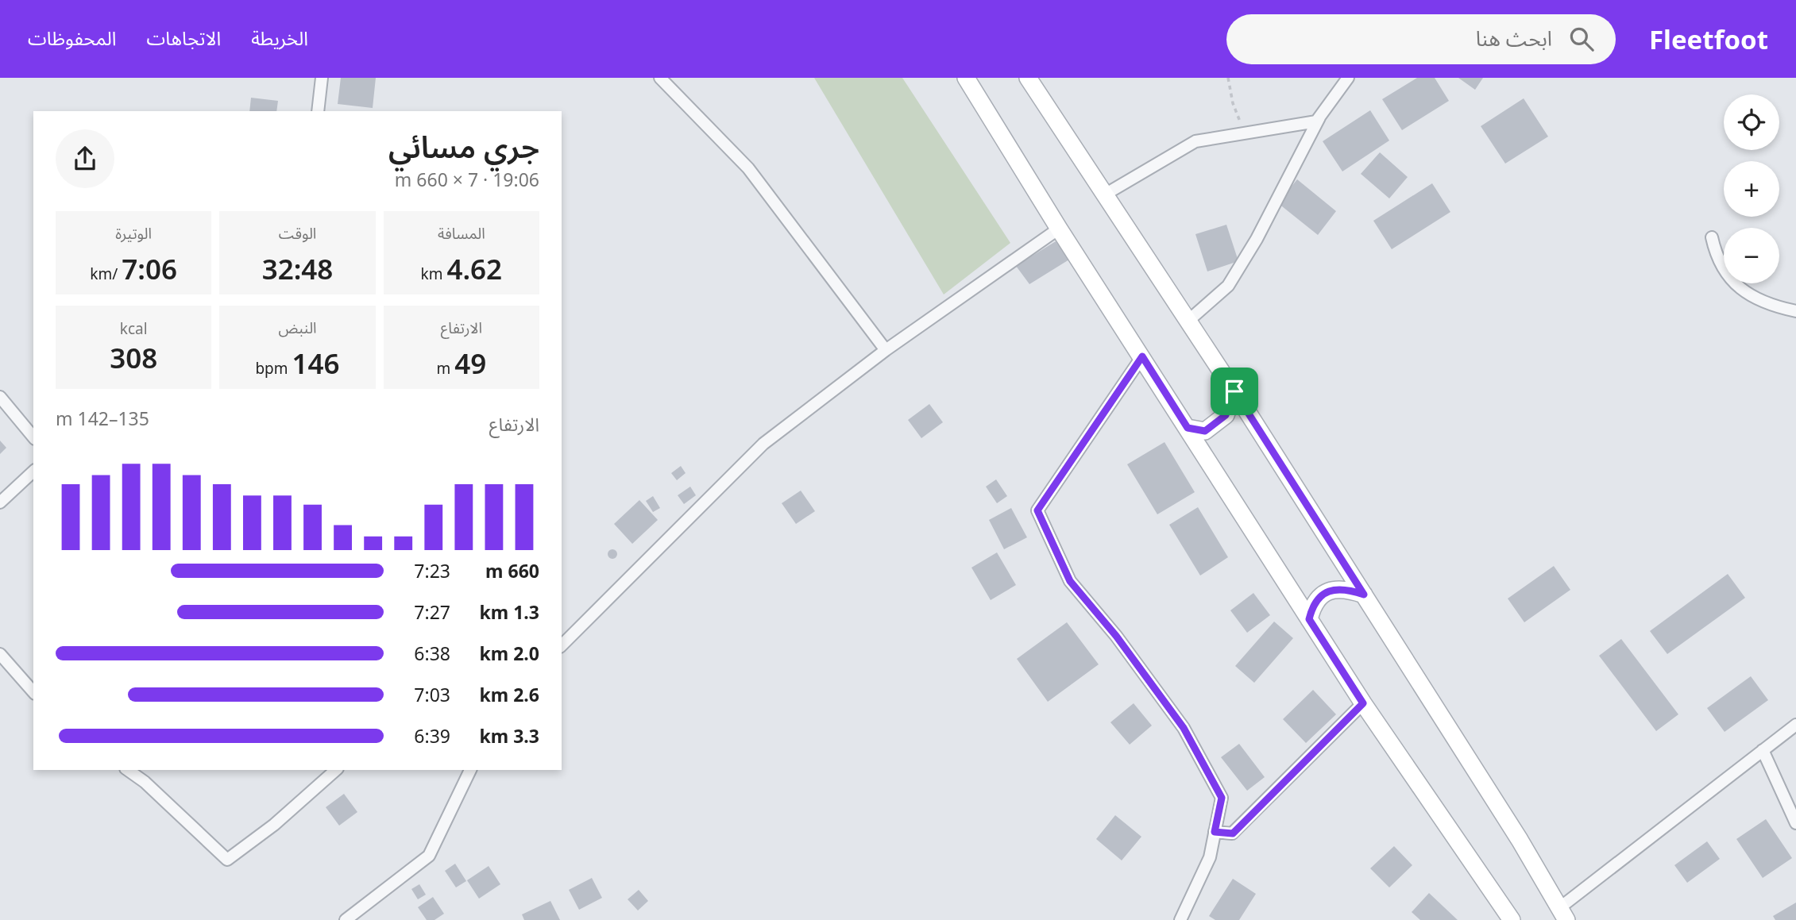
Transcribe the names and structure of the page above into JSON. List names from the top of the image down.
{
  "page": {
    "header": "Fleetfoot",
    "search": "ابحث هنا",
    "nav": ["الخريطة", "الاتجاهات", "المحفوظات"],
    "map_buttons": ["+", "−"],
    "heading": ["جري مسائي", "19:06 · 7 × 660 m"],
    "stats": [
      ["المسافة", "4.62 km"],
      ["الوقت", "32:48"],
      ["الوتيرة", "7:06 /km"],
      ["الارتفاع", "49 m"],
      ["النبض", "146 bpm"],
      ["kcal", "308"]
    ],
    "chart": ["الارتفاع", "135–142 m"],
    "list": [
      {
        "name": "660 m",
        "note": "7:23"
      },
      {
        "name": "1.3 km",
        "note": "7:27"
      },
      {
        "name": "2.0 km",
        "note": "6:38"
      },
      {
        "name": "2.6 km",
        "note": "7:03"
      },
      {
        "name": "3.3 km",
        "note": "6:39"
      }
    ]
  }
}
